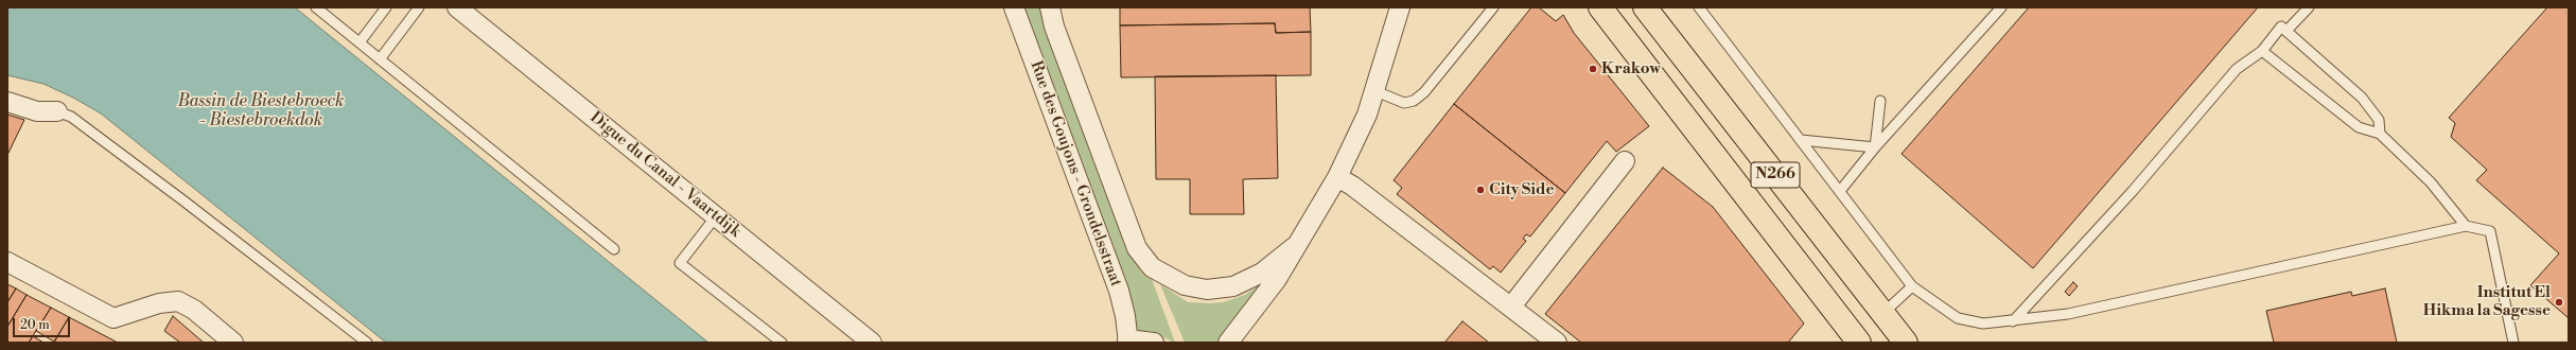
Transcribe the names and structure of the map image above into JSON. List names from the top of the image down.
{
  "streets": {
    "main road": ["N266"],
    "street": ["Rue des Goujons - Grondelsstraat", "Digue du Canal - Vaartdijk"]
  },
  "water": ["Bassin de Biestebroeck - Biestebroekdok"],
  "places": ["Krakow", "City Side", "Institut El Hikma la Sagesse"],
  "scale_bar": "20 m"
}
